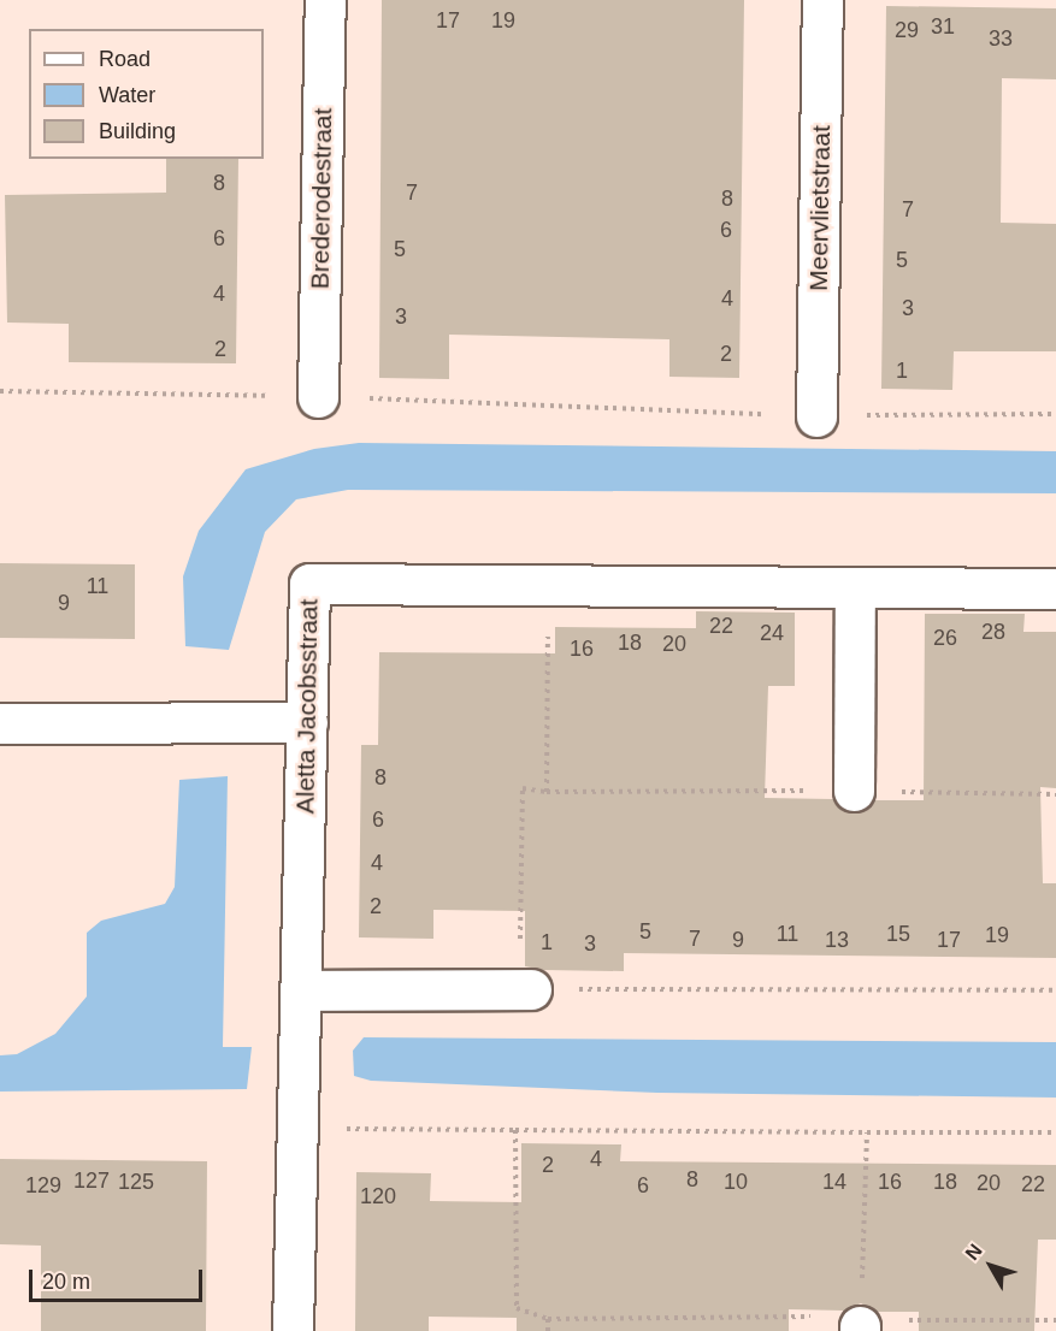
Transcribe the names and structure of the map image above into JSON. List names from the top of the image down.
{
  "streets": {
    "street": ["Brederodestraat", "Meervlietstraat", "Aletta Jacobsstraat"]
  },
  "house_numbers": [
    "17",
    "19",
    "31",
    "29",
    "33",
    "8",
    "7",
    "8",
    "7",
    "6",
    "6",
    "5",
    "5",
    "4",
    "4",
    "3",
    "3",
    "2",
    "2",
    "1",
    "11",
    "9",
    "22",
    "28",
    "24",
    "26",
    "18",
    "20",
    "16",
    "8",
    "6",
    "4",
    "2",
    "5",
    "11",
    "15",
    "19",
    "7",
    "9",
    "13",
    "17",
    "1",
    "3",
    "4",
    "2",
    "8",
    "127",
    "125",
    "10",
    "14",
    "16",
    "18",
    "20",
    "22",
    "129",
    "6",
    "120"
  ],
  "legend": ["Road", "Water", "Building"],
  "scale_bar": "20 m",
  "north": "top left"
}
